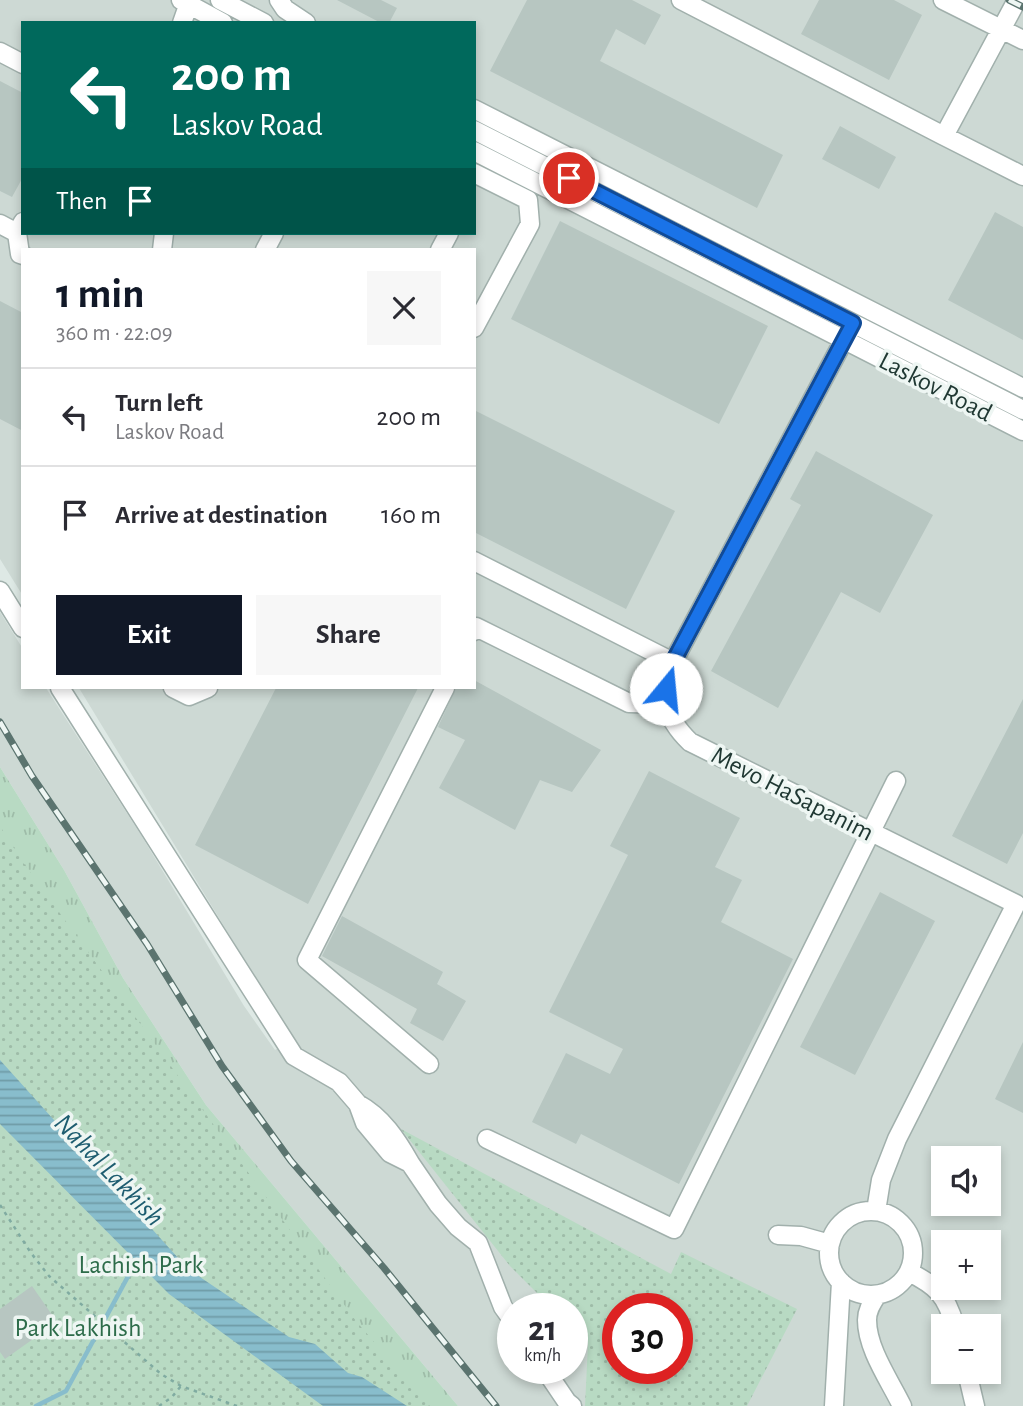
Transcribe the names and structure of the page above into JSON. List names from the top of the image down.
{
  "streets": {
    "street": ["Laskov Road", "Mevo HaSapanim"]
  },
  "water": ["Nahal Lakhish"],
  "parks": ["Lachish Park", "Park Lakhish"],
  "page": {
    "turn": ["200 m", "Laskov Road"],
    "then": "Then",
    "heading": ["1 min", "360 m · 22:09"],
    "list": [
      {
        "name": "Turn left",
        "note": "Laskov Road",
        "value": "200 m"
      },
      {
        "name": "Arrive at destination",
        "value": "160 m"
      }
    ],
    "buttons": ["Exit", "Share"],
    "map_buttons": ["+", "−"],
    "speed": "21 km/h",
    "limit": "30"
  }
}
